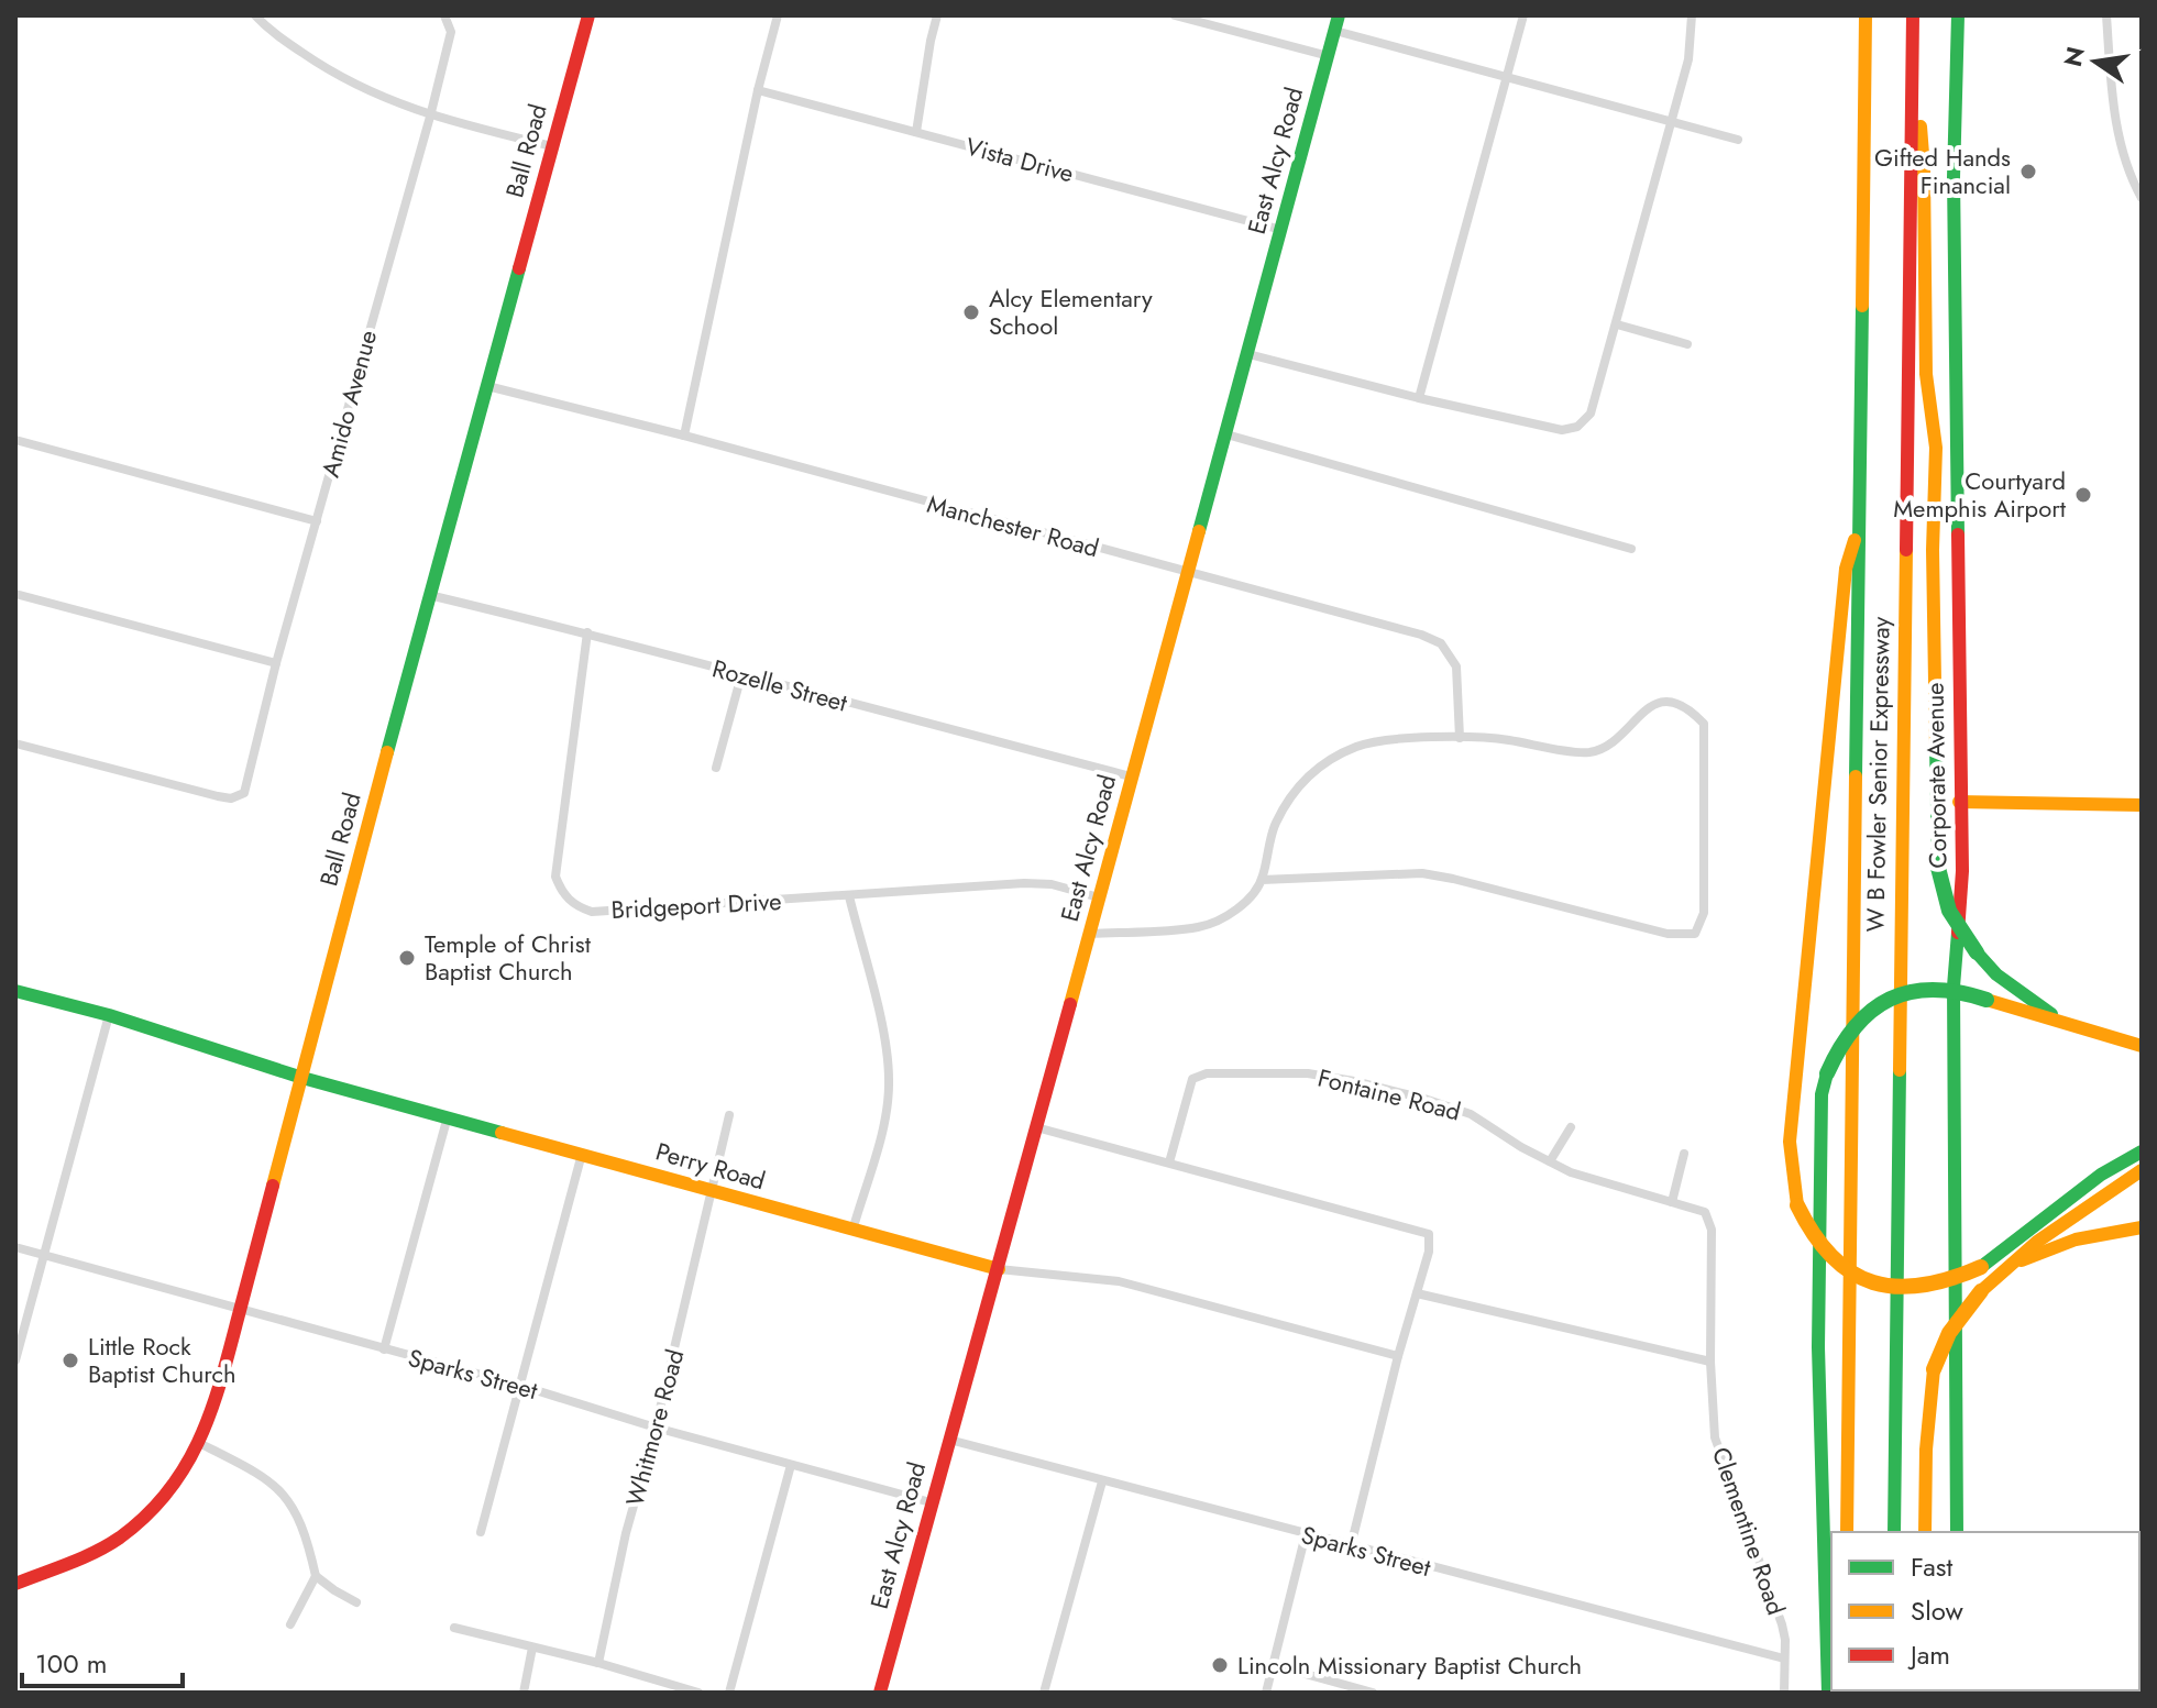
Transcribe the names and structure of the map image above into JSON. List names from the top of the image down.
{
  "streets": {
    "main road": [
      "Ball Road",
      "East Alcy Road",
      "W B Fowler Senior Expressway",
      "Corporate Avenue",
      "Perry Road"
    ],
    "street": [
      "Vista Drive",
      "Amido Avenue",
      "Manchester Road",
      "Rozelle Street",
      "Bridgeport Drive",
      "Fontaine Road",
      "Sparks Street",
      "Whitmore Road",
      "Clementine Road"
    ]
  },
  "crossings": [
    ["Ball Road", "Manchester Road"],
    ["Ball Road", "Rozelle Street"],
    ["Ball Road", "Perry Road"],
    ["Ball Road", "Sparks Street"],
    ["Vista Drive", "East Alcy Road"],
    ["East Alcy Road", "Manchester Road"],
    ["East Alcy Road", "Rozelle Street"],
    ["East Alcy Road", "Bridgeport Drive"],
    ["East Alcy Road", "Perry Road"],
    ["East Alcy Road", "Sparks Street"],
    ["Rozelle Street", "Bridgeport Drive"],
    ["Fontaine Road", "Clementine Road"],
    ["Perry Road", "Whitmore Road"],
    ["Sparks Street", "Whitmore Road"],
    ["Sparks Street", "Clementine Road"]
  ],
  "places": [
    "Gifted Hands Financial",
    "Alcy Elementary School",
    "Courtyard Memphis Airport",
    "Temple of Christ Baptist Church",
    "Little Rock Baptist Church",
    "Lincoln Missionary Baptist Church"
  ],
  "legend": ["Fast", "Slow", "Jam"],
  "scale_bar": "100 m",
  "north": "left"
}
